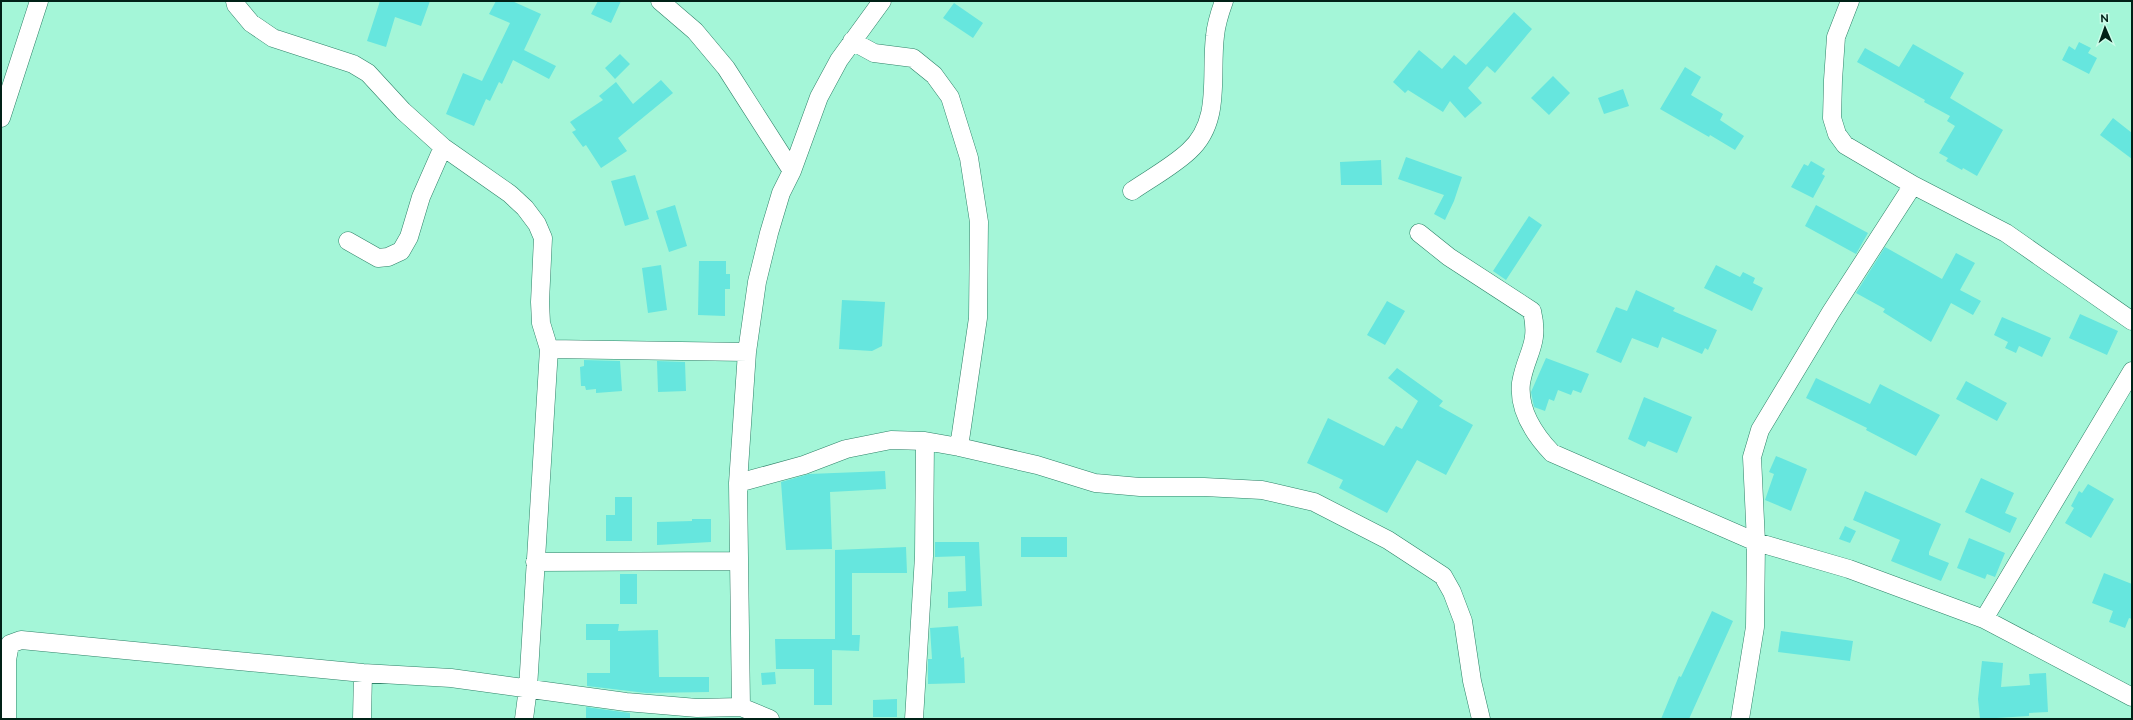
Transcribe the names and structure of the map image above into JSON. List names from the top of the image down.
{
  "north": "top"
}
